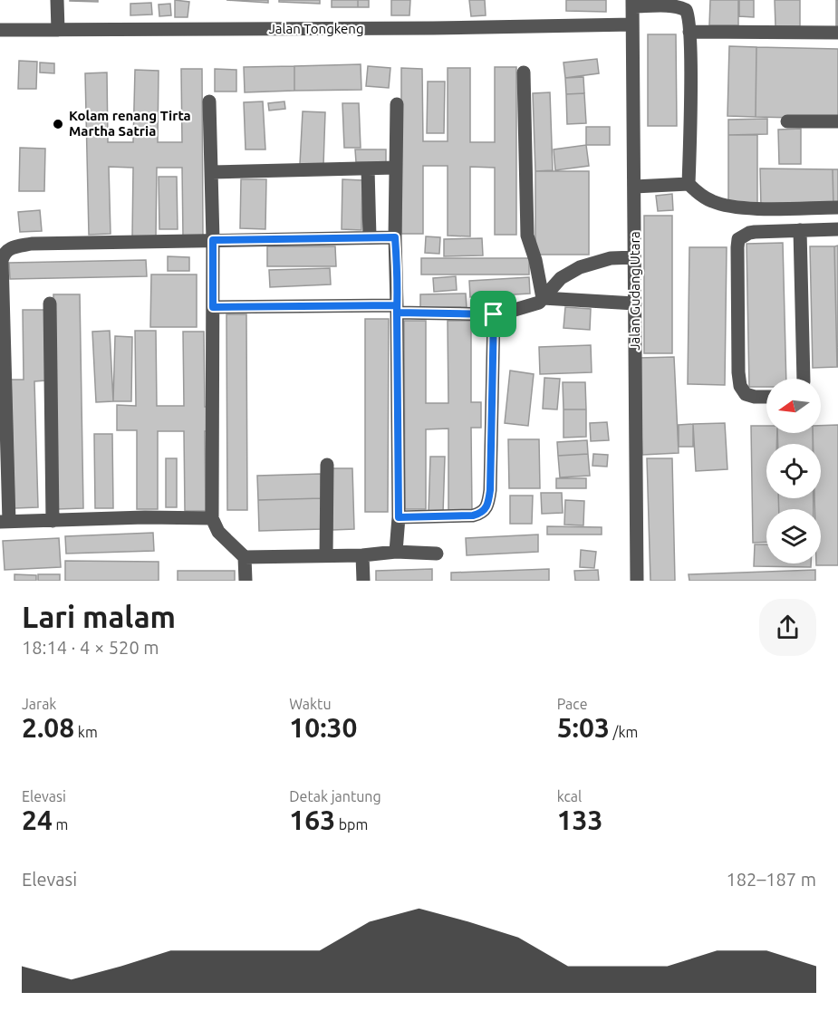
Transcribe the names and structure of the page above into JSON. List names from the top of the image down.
{
  "streets": {
    "street": ["Jalan Tongkeng", "Jalan Gudang Utara"]
  },
  "crossings": [
    ["Jalan Tongkeng", "Jalan Gudang Utara"]
  ],
  "places": ["Kolam renang Tirta Martha Satria"],
  "north": "left",
  "page": {
    "heading": ["Lari malam", "18:14 · 4 × 520 m"],
    "stats": [
      ["Jarak", "2.08 km"],
      ["Waktu", "10:30"],
      ["Pace", "5:03 /km"],
      ["Elevasi", "24 m"],
      ["Detak jantung", "163 bpm"],
      ["kcal", "133"]
    ],
    "chart": ["Elevasi", "182–187 m"]
  }
}
